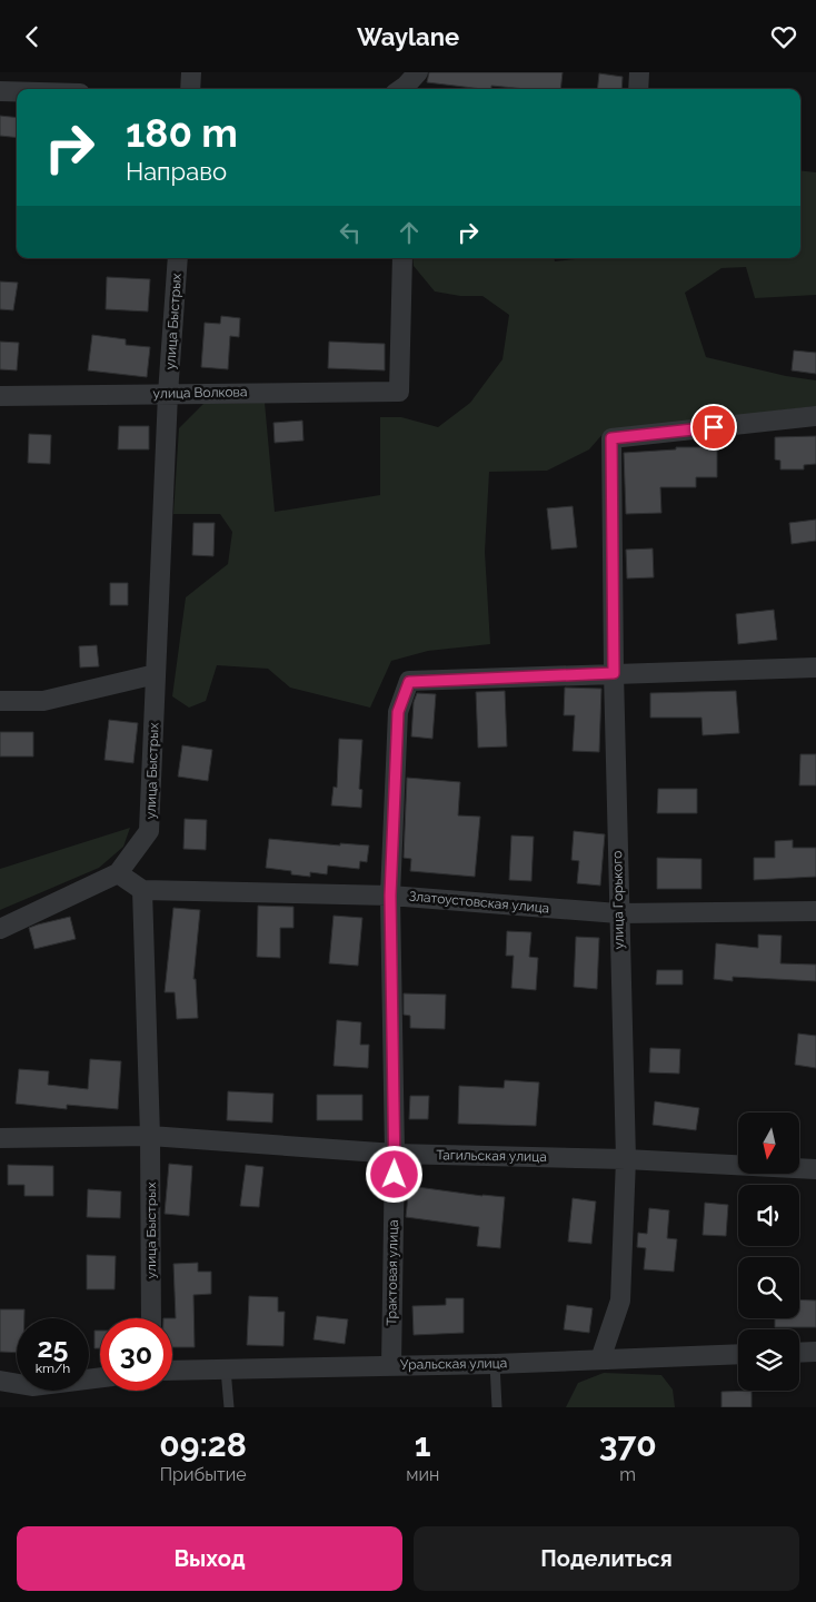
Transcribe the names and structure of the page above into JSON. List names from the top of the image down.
{
  "streets": {
    "street": [
      "улица Быстрых",
      "улица Волкова",
      "улица Горького",
      "Златоустовская улица",
      "Тагильская улица",
      "Трактовая улица",
      "Уральская улица"
    ]
  },
  "crossings": [
    ["улица Быстрых", "улица Волкова"],
    ["улица Быстрых", "Златоустовская улица"],
    ["улица Быстрых", "Тагильская улица"],
    ["улица Горького", "Златоустовская улица"],
    ["улица Горького", "Тагильская улица"],
    ["улица Горького", "Трактовая улица"],
    ["улица Горького", "Уральская улица"],
    ["Златоустовская улица", "Трактовая улица"],
    ["Тагильская улица", "Трактовая улица"],
    ["Трактовая улица", "Уральская улица"]
  ],
  "north": "bottom",
  "page": {
    "header": "Waylane",
    "turn": ["180 m", "Направо"],
    "speed": "25 km/h",
    "limit": "30",
    "eta": [
      "09:28",
      "Прибытие",
      "1",
      "мин",
      "370",
      "m"
    ],
    "buttons": ["Выход", "Поделиться"]
  }
}
